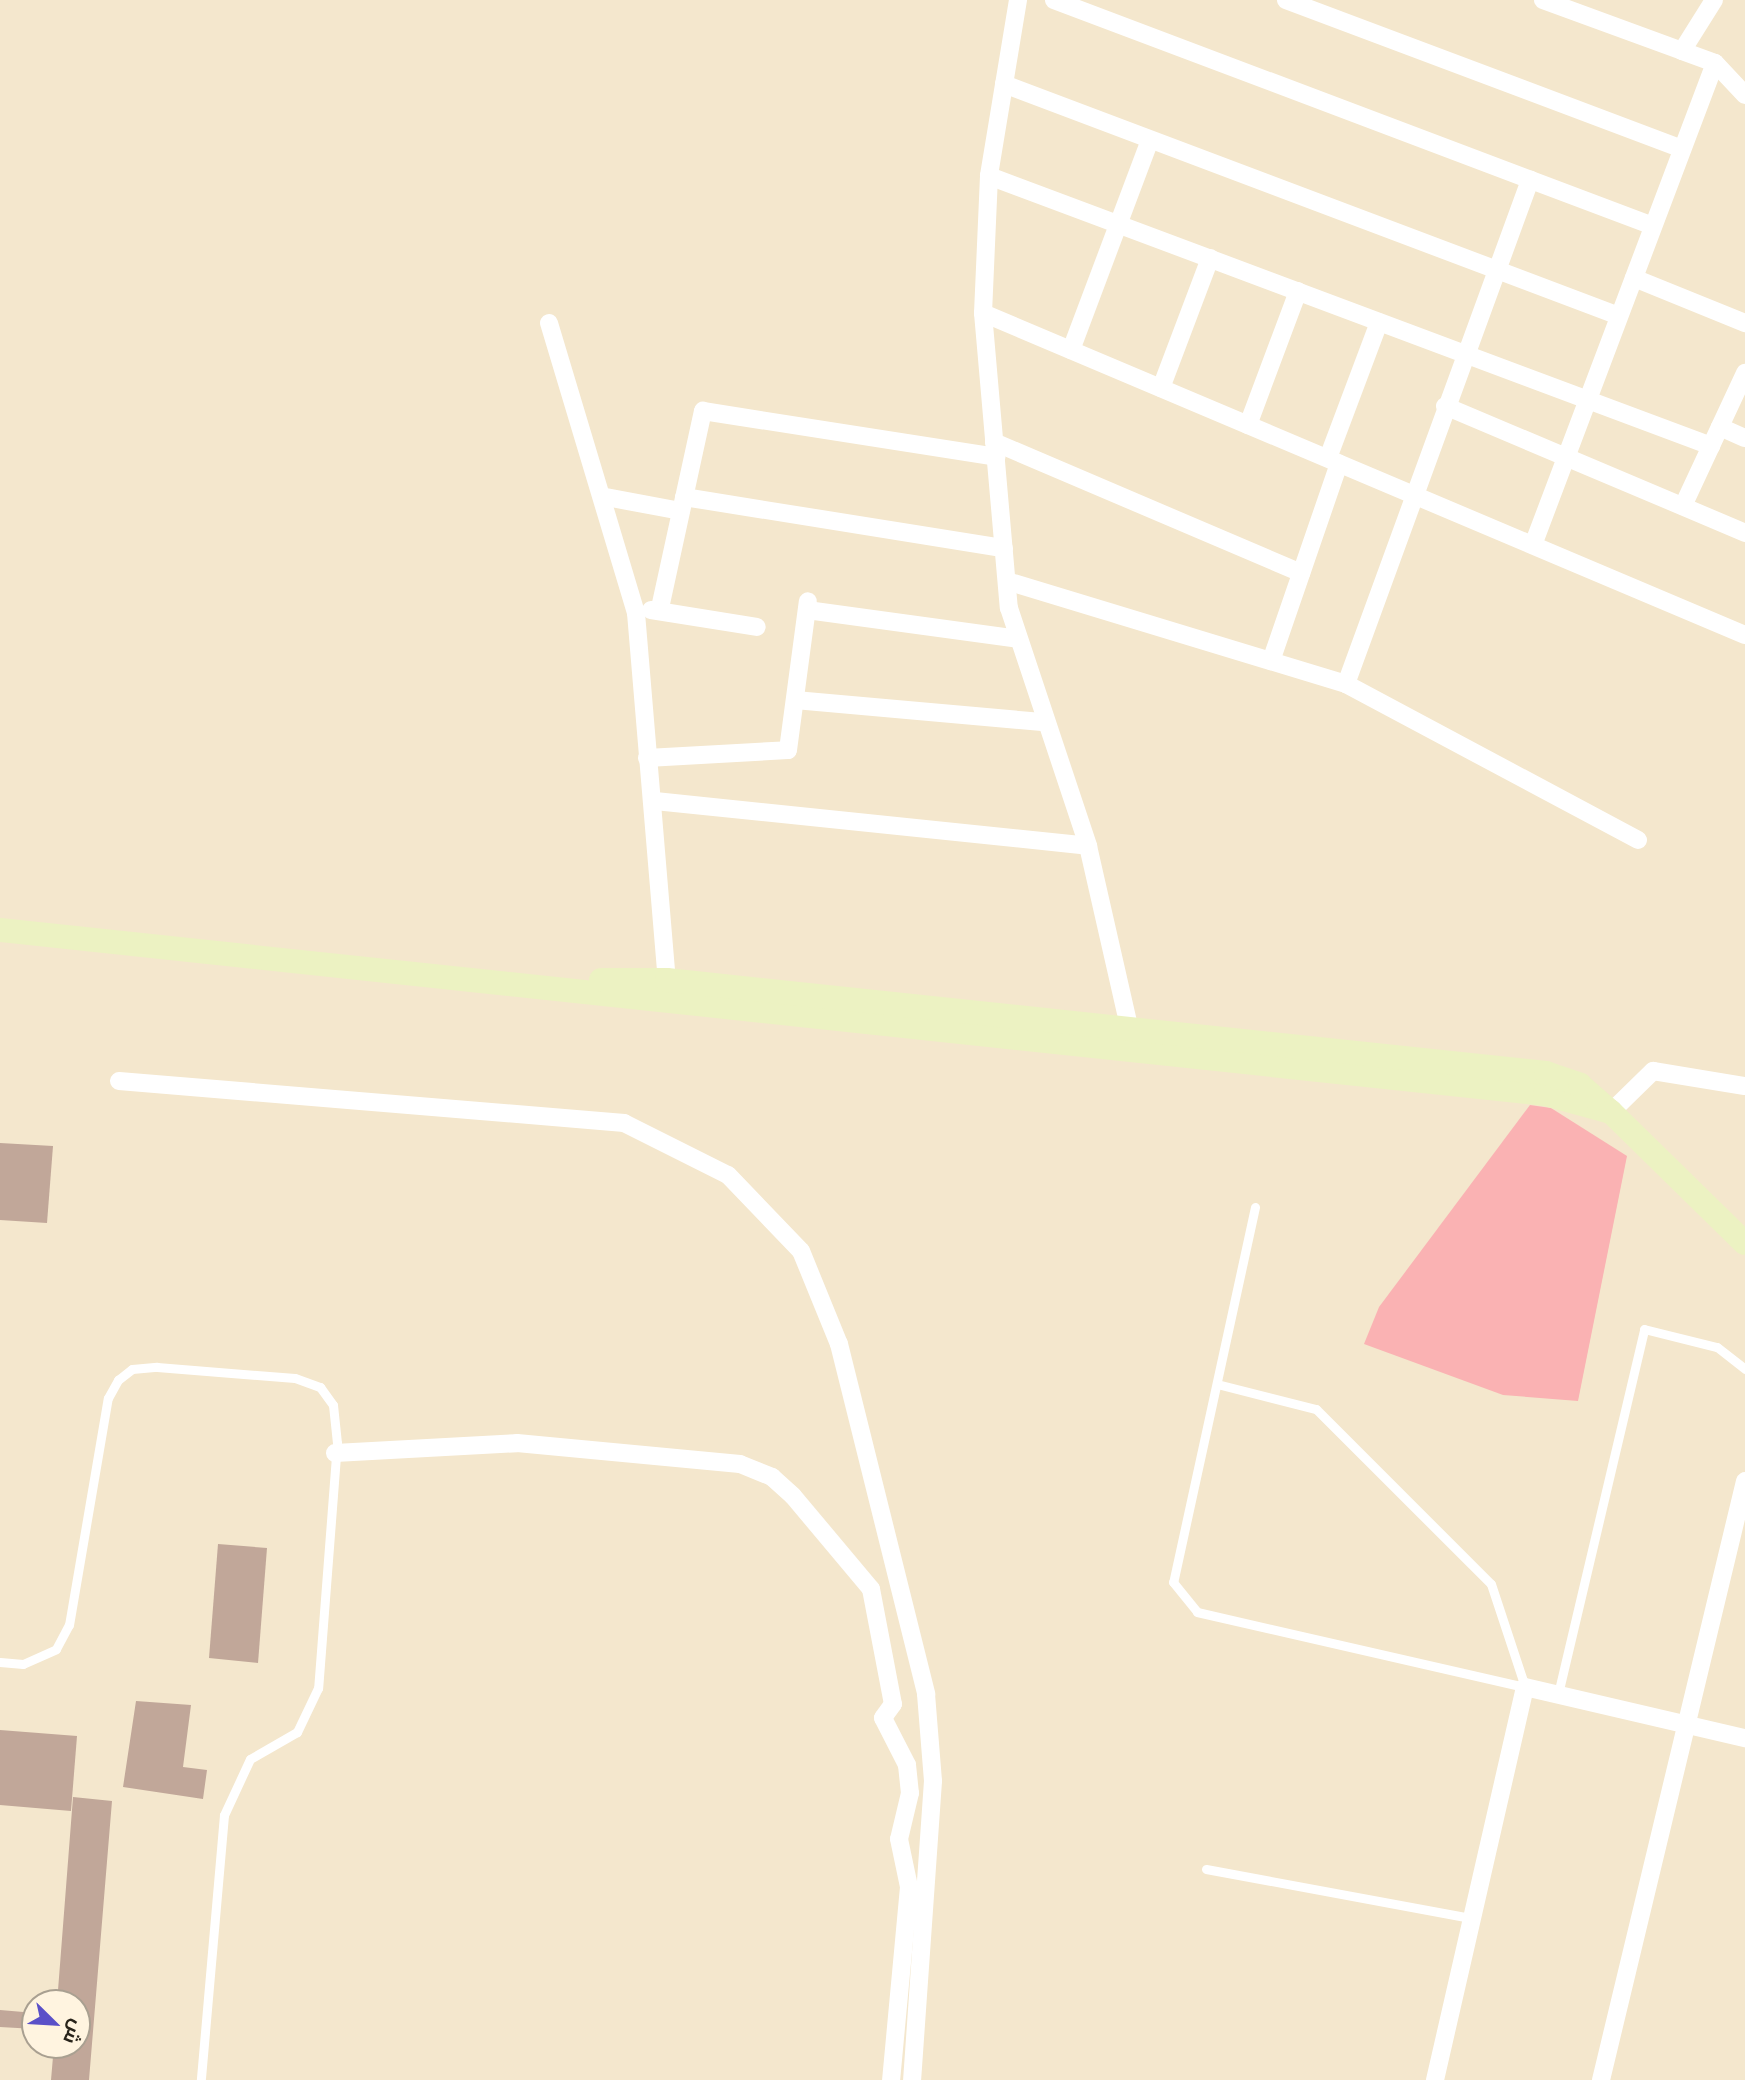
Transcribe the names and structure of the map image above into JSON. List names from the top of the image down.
{
  "north": "bottom right"
}
